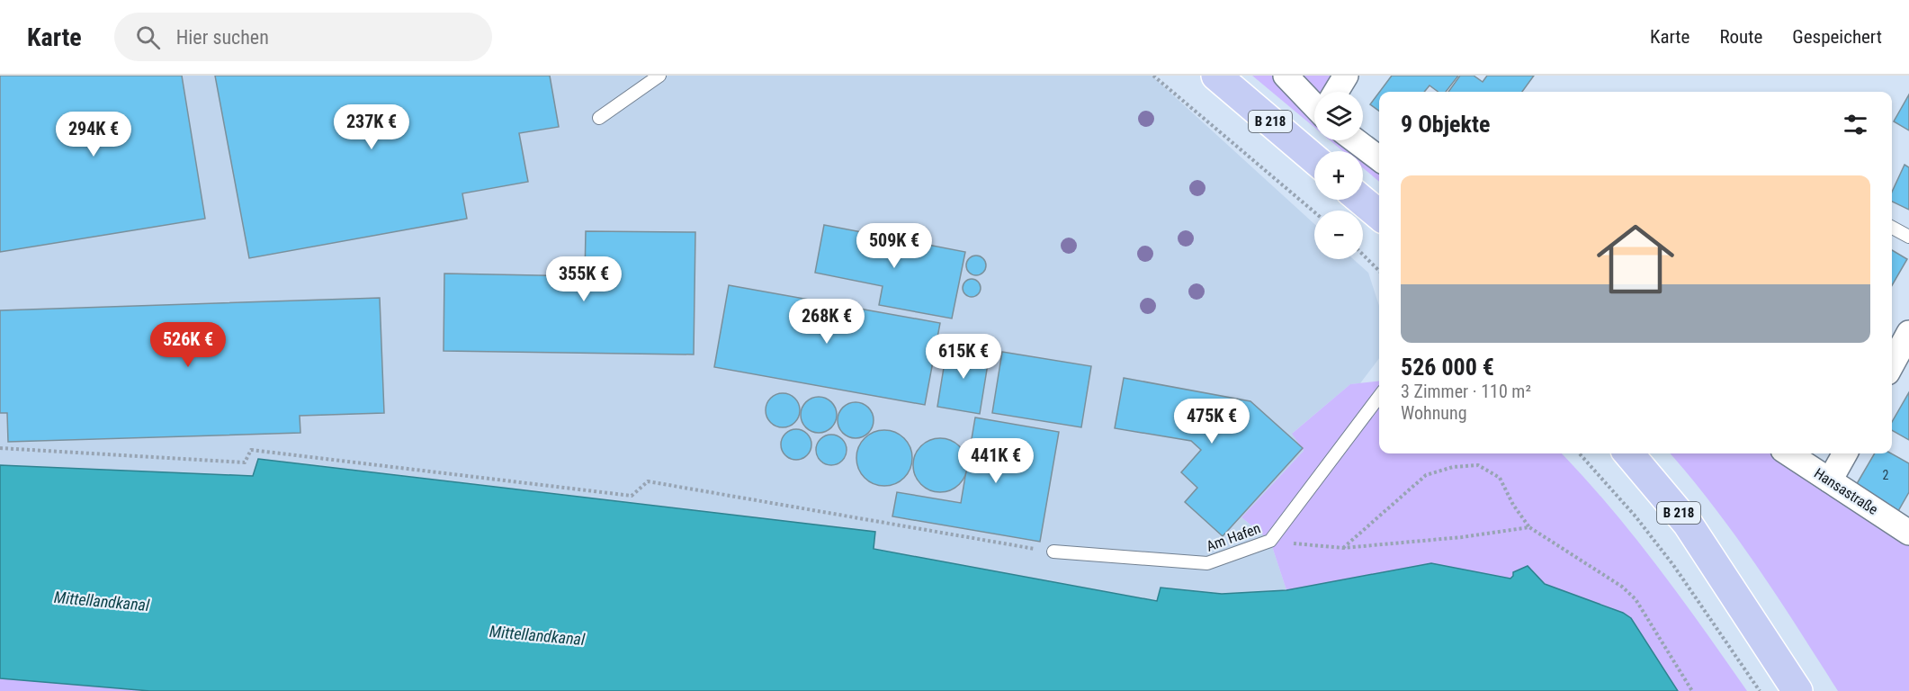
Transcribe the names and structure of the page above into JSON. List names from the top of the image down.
{
  "streets": {
    "main road": ["B 218"],
    "street": ["Hansastraße"],
    "lane": ["Am Hafen"]
  },
  "water": ["Mittellandkanal"],
  "house_numbers": ["2"],
  "page": {
    "header": "Karte",
    "search": "Hier suchen",
    "nav": ["Karte", "Route", "Gespeichert"],
    "map_buttons": ["+", "−"],
    "heading": "9 Objekte",
    "price": [
      "237K €",
      "294K €",
      "509K €",
      "355K €",
      "268K €",
      "526K €",
      "615K €",
      "475K €",
      "441K €"
    ],
    "list": [
      {
        "name": "526 000 €",
        "note": "3 Zimmer · 110 m² · Wohnung"
      }
    ]
  }
}
